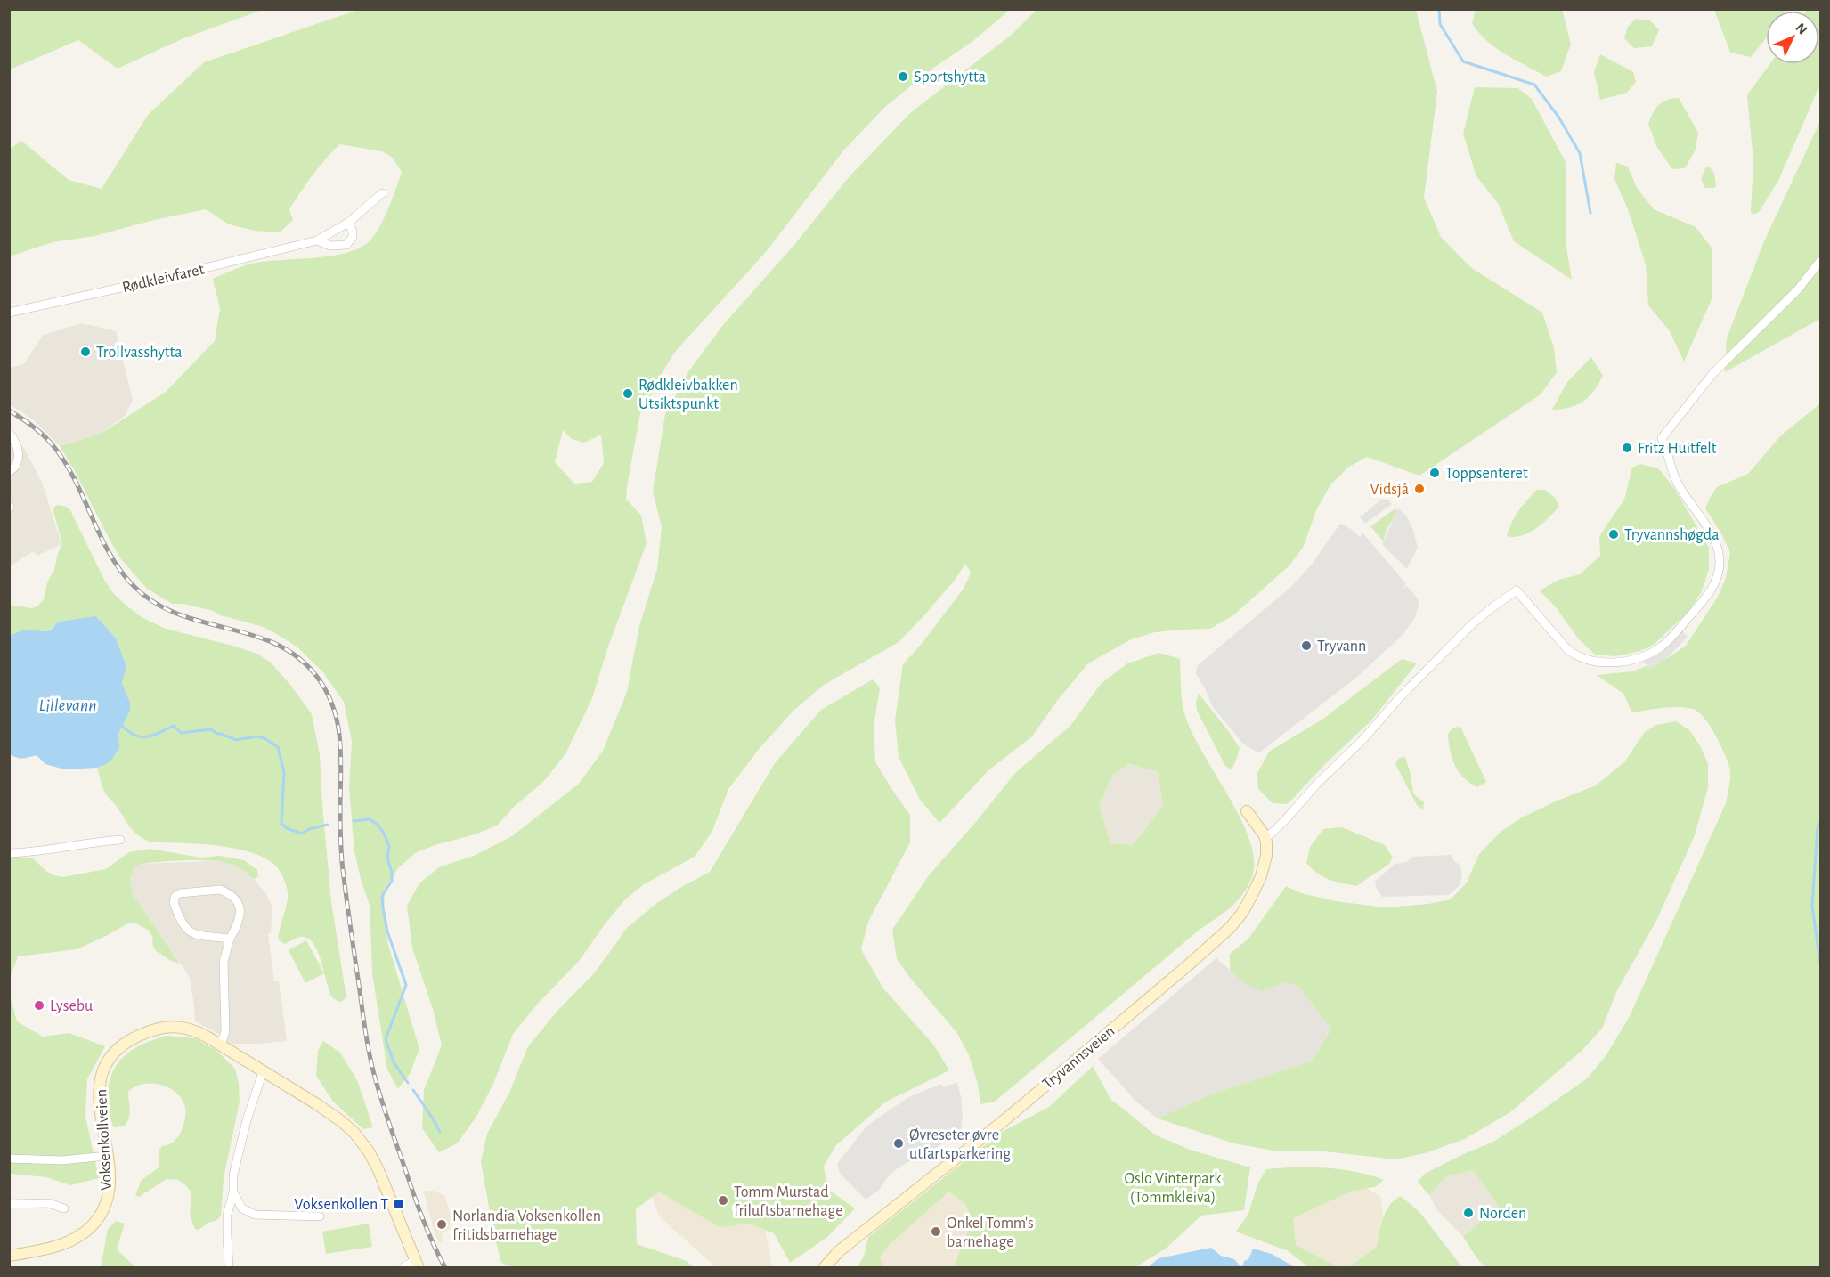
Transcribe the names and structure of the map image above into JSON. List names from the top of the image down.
{
  "streets": {
    "street": ["Rødkleivfaret", "Tryvannsveien", "Voksenkollveien"]
  },
  "water": ["Lillevann"],
  "parks": ["Oslo Vinterpark (Tommkleiva)"],
  "places": {
    "other": [
      "Sportshytta",
      "Trollvasshytta",
      "Rødkleivbakken Utsiktspunkt",
      "Fritz Huitfelt",
      "Toppsenteret",
      "Vidsjå",
      "Tryvannshøgda",
      "Tryvann",
      "Lysebu",
      "Øvreseter øvre utfartsparkering",
      "Tomm Murstad friluftsbarnehage",
      "Norden",
      "Norlandia Voksenkollen fritidsbarnehage",
      "Onkel Tomm's barnehage"
    ],
    "transit": ["Voksenkollen T"]
  },
  "north": "top right"
}
